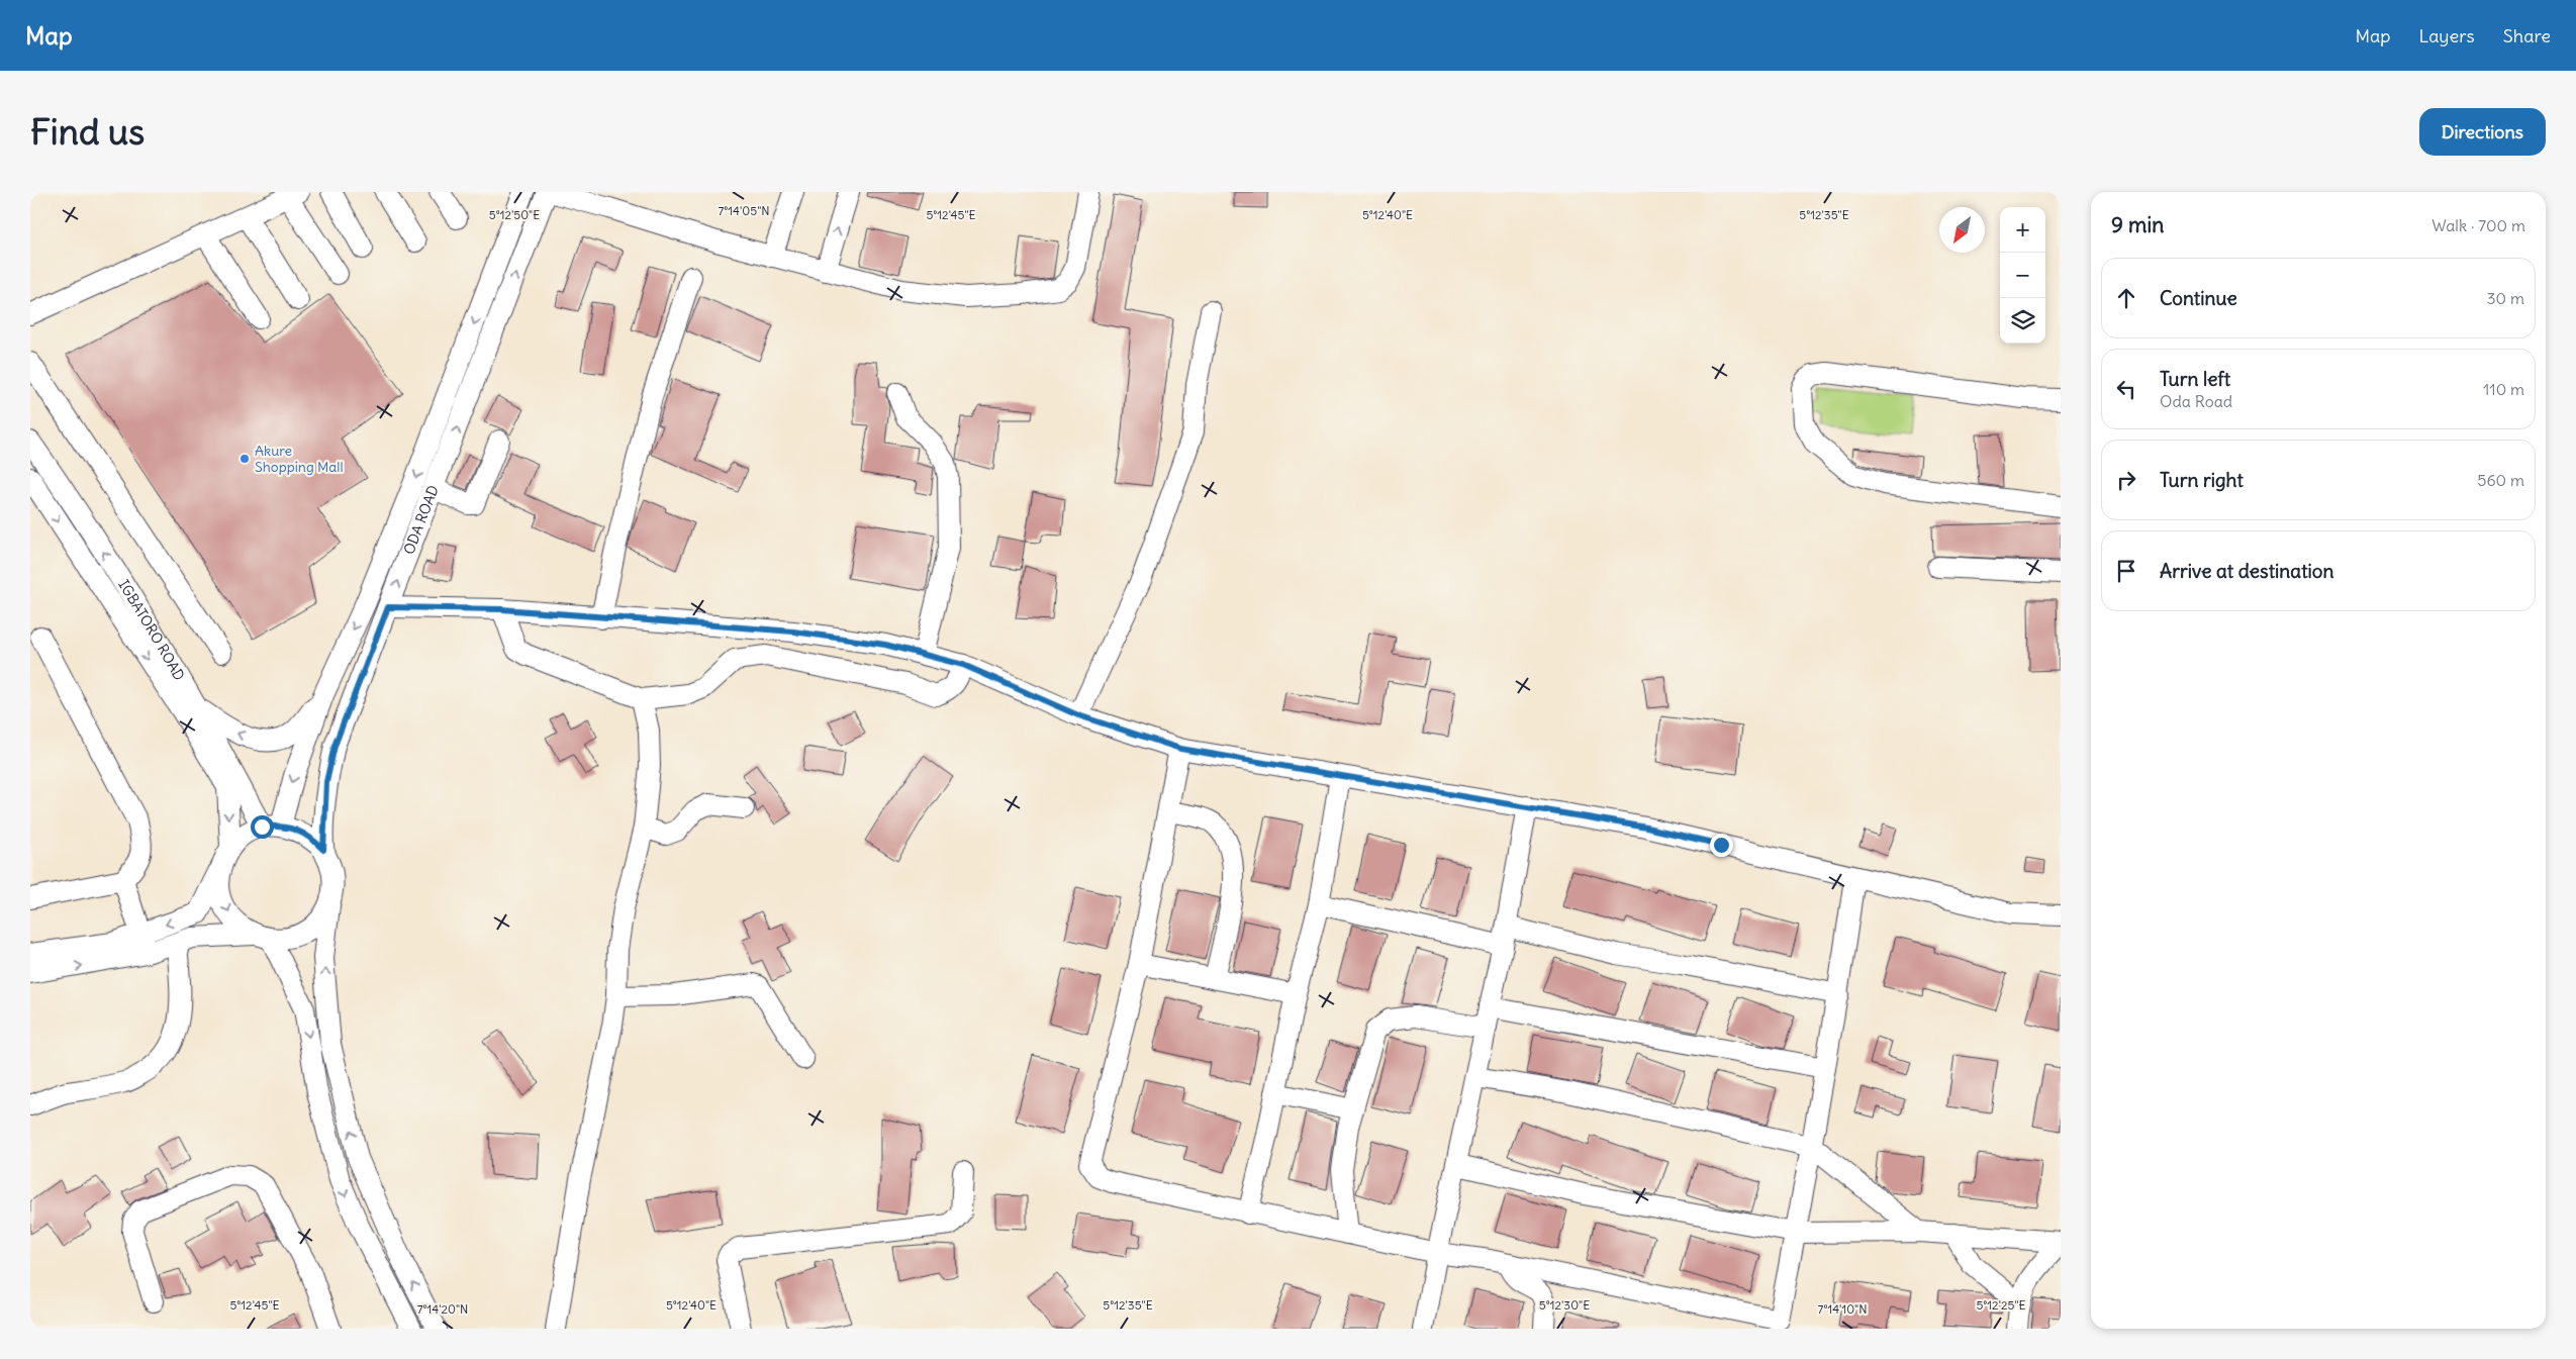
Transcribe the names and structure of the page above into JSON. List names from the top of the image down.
{
  "streets": {
    "street": ["ODA ROAD", "IGBATORO ROAD"]
  },
  "crossings": [
    ["ODA ROAD", "IGBATORO ROAD"]
  ],
  "places": ["Akure Shopping Mall"],
  "north": "bottom left",
  "page": {
    "header": "Map",
    "nav": ["Map", "Layers", "Share"],
    "buttons": "Directions",
    "title": "Find us",
    "heading": ["9 min", "Walk · 700 m"],
    "map_buttons": ["+", "−"],
    "list": [
      ["Continue", "30 m"],
      ["Turn left", "Oda Road", "110 m"],
      ["Turn right", "560 m"],
      "Arrive at destination"
    ]
  },
  "coordinates": [
    "7°14'05\"N",
    "5°12'50\"E",
    "5°12'45\"E",
    "5°12'40\"E",
    "5°12'35\"E",
    "5°12'30\"E",
    "5°12'25\"E",
    "7°14'20\"N",
    "7°14'10\"N"
  ]
}
